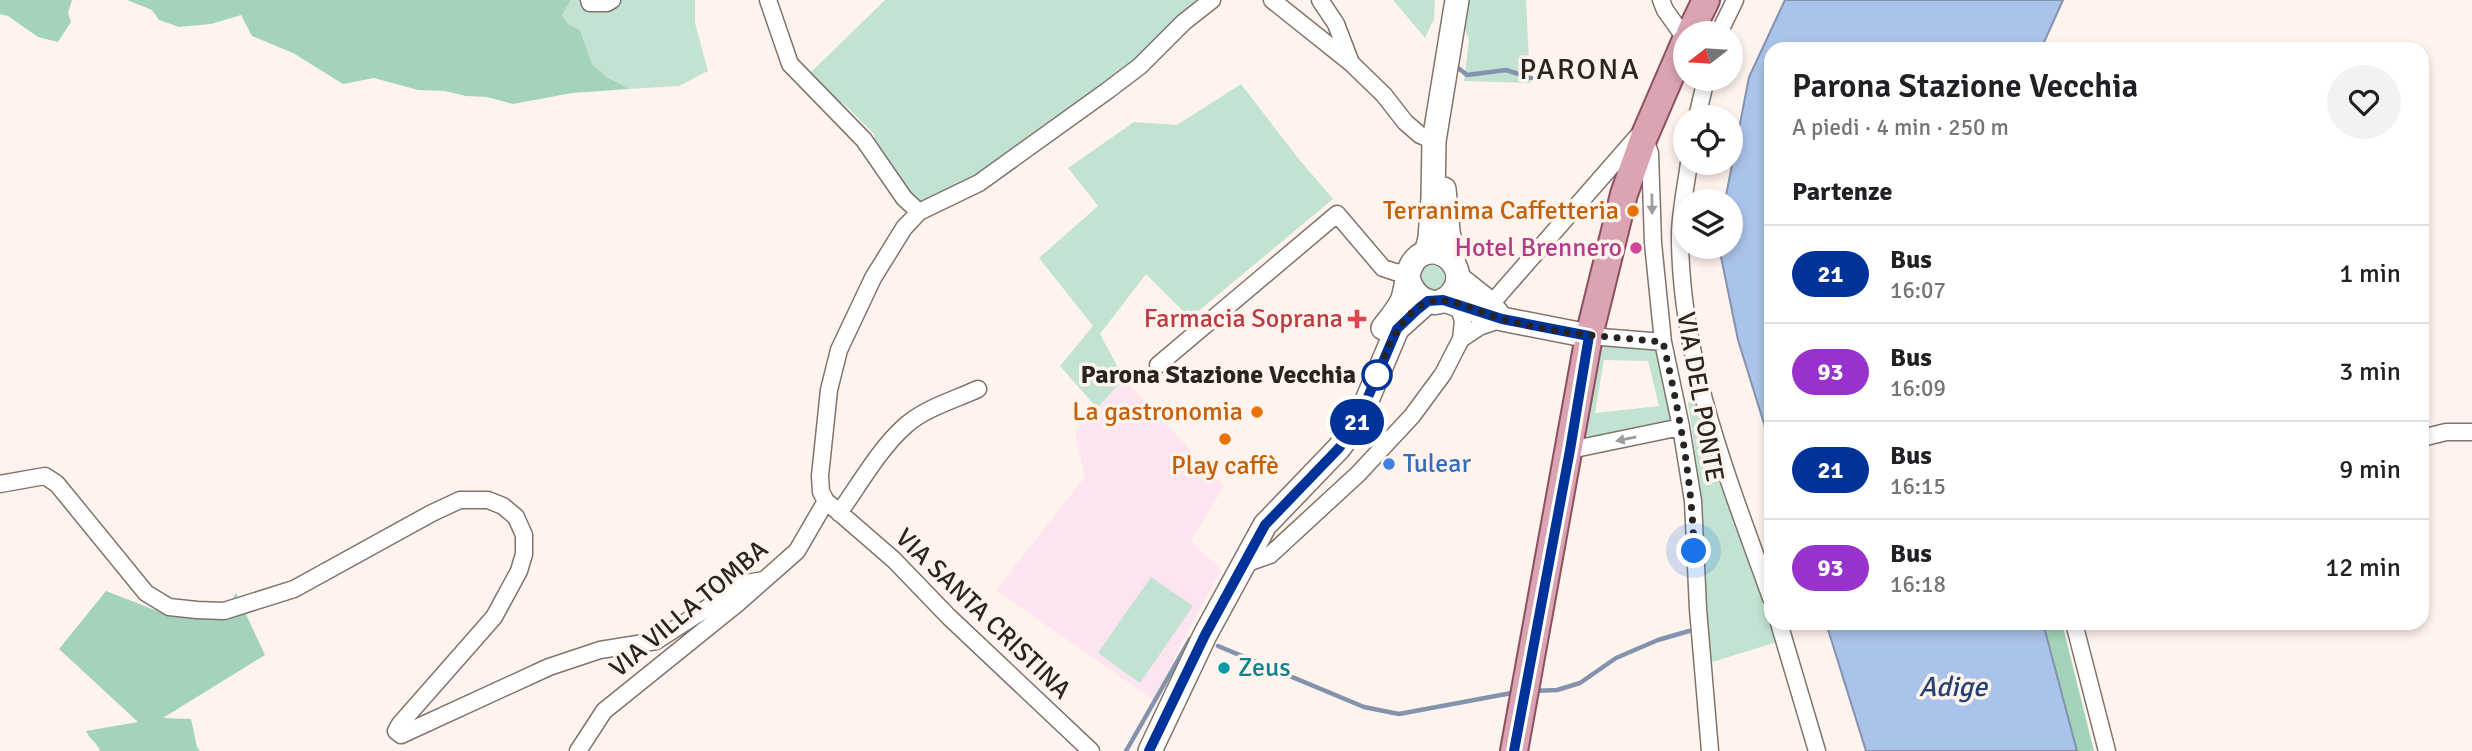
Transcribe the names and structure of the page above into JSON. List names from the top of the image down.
{
  "streets": {
    "street": ["VIA DEL PONTE", "VIA VILLA TOMBA", "VIA SANTA CRISTINA"]
  },
  "crossings": [
    ["VIA VILLA TOMBA", "VIA SANTA CRISTINA"]
  ],
  "districts": ["PARONA"],
  "water": ["Adige"],
  "places": {
    "other": [
      "Terranima Caffetteria",
      "Hotel Brennero",
      "Parona Stazione Vecchia",
      "La gastronomia",
      "Play caffè",
      "Tulear",
      "Zeus"
    ],
    "health": ["Farmacia Soprana"]
  },
  "lines": ["bus line 21"],
  "north": "left",
  "page": {
    "on_map": "21",
    "heading": [
      ["Parona Stazione Vecchia", "A piedi · 4 min · 250 m"],
      "Partenze"
    ],
    "list": [
      {
        "mark": "21",
        "name": "Bus",
        "note": "16:07",
        "value": "1 min"
      },
      {
        "mark": "93",
        "name": "Bus",
        "note": "16:09",
        "value": "3 min"
      },
      {
        "mark": "21",
        "name": "Bus",
        "note": "16:15",
        "value": "9 min"
      },
      {
        "mark": "93",
        "name": "Bus",
        "note": "16:18",
        "value": "12 min"
      }
    ]
  }
}
